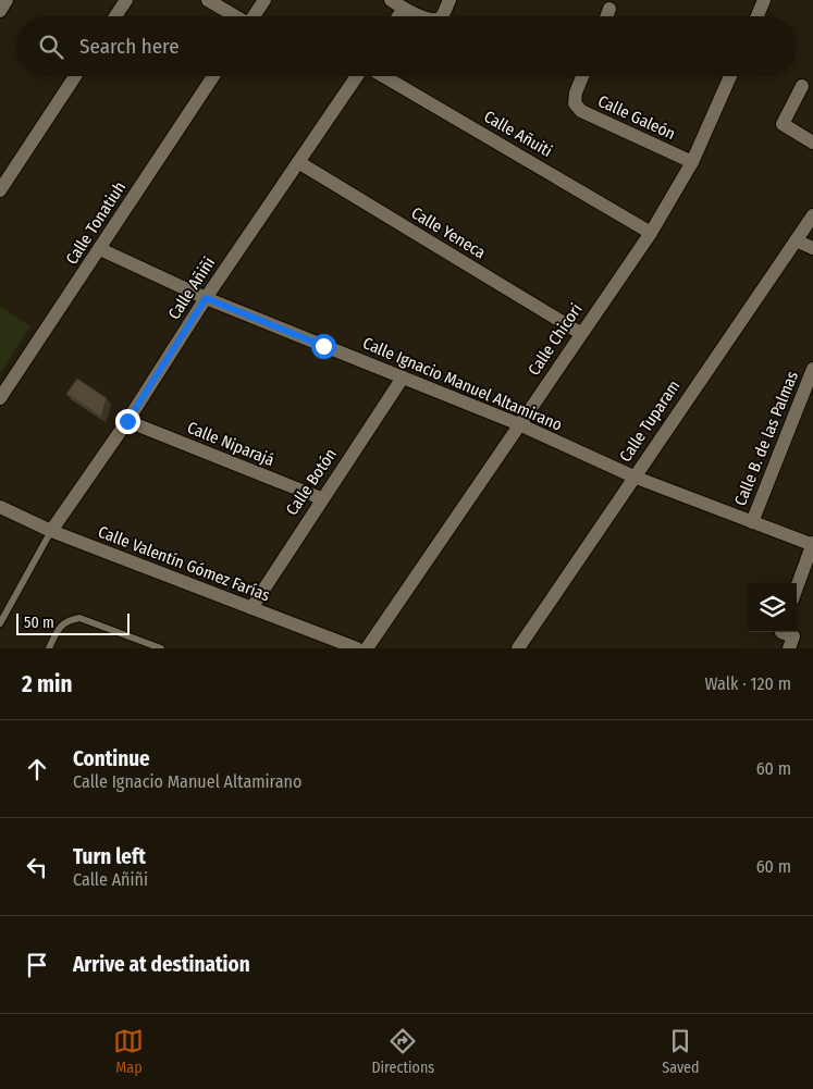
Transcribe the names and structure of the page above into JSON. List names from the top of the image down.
{
  "streets": {
    "street": [
      "Calle Galeón",
      "Calle Añuiti",
      "Calle Tonatiuh",
      "Calle Yeneca",
      "Calle Añiñi",
      "Calle Chicori",
      "Calle Ignacio Manuel Altamirano",
      "Calle Tuparam",
      "Calle B. de las Palmas",
      "Calle Niparajá",
      "Calle Botón",
      "Calle Valentín Gómez Farías"
    ]
  },
  "crossings": [
    ["Calle Galeón", "Calle Chicori"],
    ["Calle Añuiti", "Calle Chicori"],
    ["Calle Tonatiuh", "Calle Ignacio Manuel Altamirano"],
    ["Calle Yeneca", "Calle Añiñi"],
    ["Calle Yeneca", "Calle Chicori"],
    ["Calle Añiñi", "Calle Ignacio Manuel Altamirano"],
    ["Calle Añiñi", "Calle Niparajá"],
    ["Calle Añiñi", "Calle Valentín Gómez Farías"],
    ["Calle Chicori", "Calle Ignacio Manuel Altamirano"],
    ["Calle Ignacio Manuel Altamirano", "Calle Tuparam"],
    ["Calle Ignacio Manuel Altamirano", "Calle B. de las Palmas"],
    ["Calle Ignacio Manuel Altamirano", "Calle Botón"],
    ["Calle Niparajá", "Calle Botón"],
    ["Calle Botón", "Calle Valentín Gómez Farías"]
  ],
  "scale_bar": "50 m",
  "page": {
    "search": "Search here",
    "scale": "50 m",
    "heading": ["2 min", "Walk · 120 m"],
    "list": [
      ["Continue", "Calle Ignacio Manuel Altamirano", "60 m"],
      ["Turn left", "Calle Añiñi", "60 m"],
      "Arrive at destination"
    ],
    "nav": ["Map", "Directions", "Saved"]
  }
}
